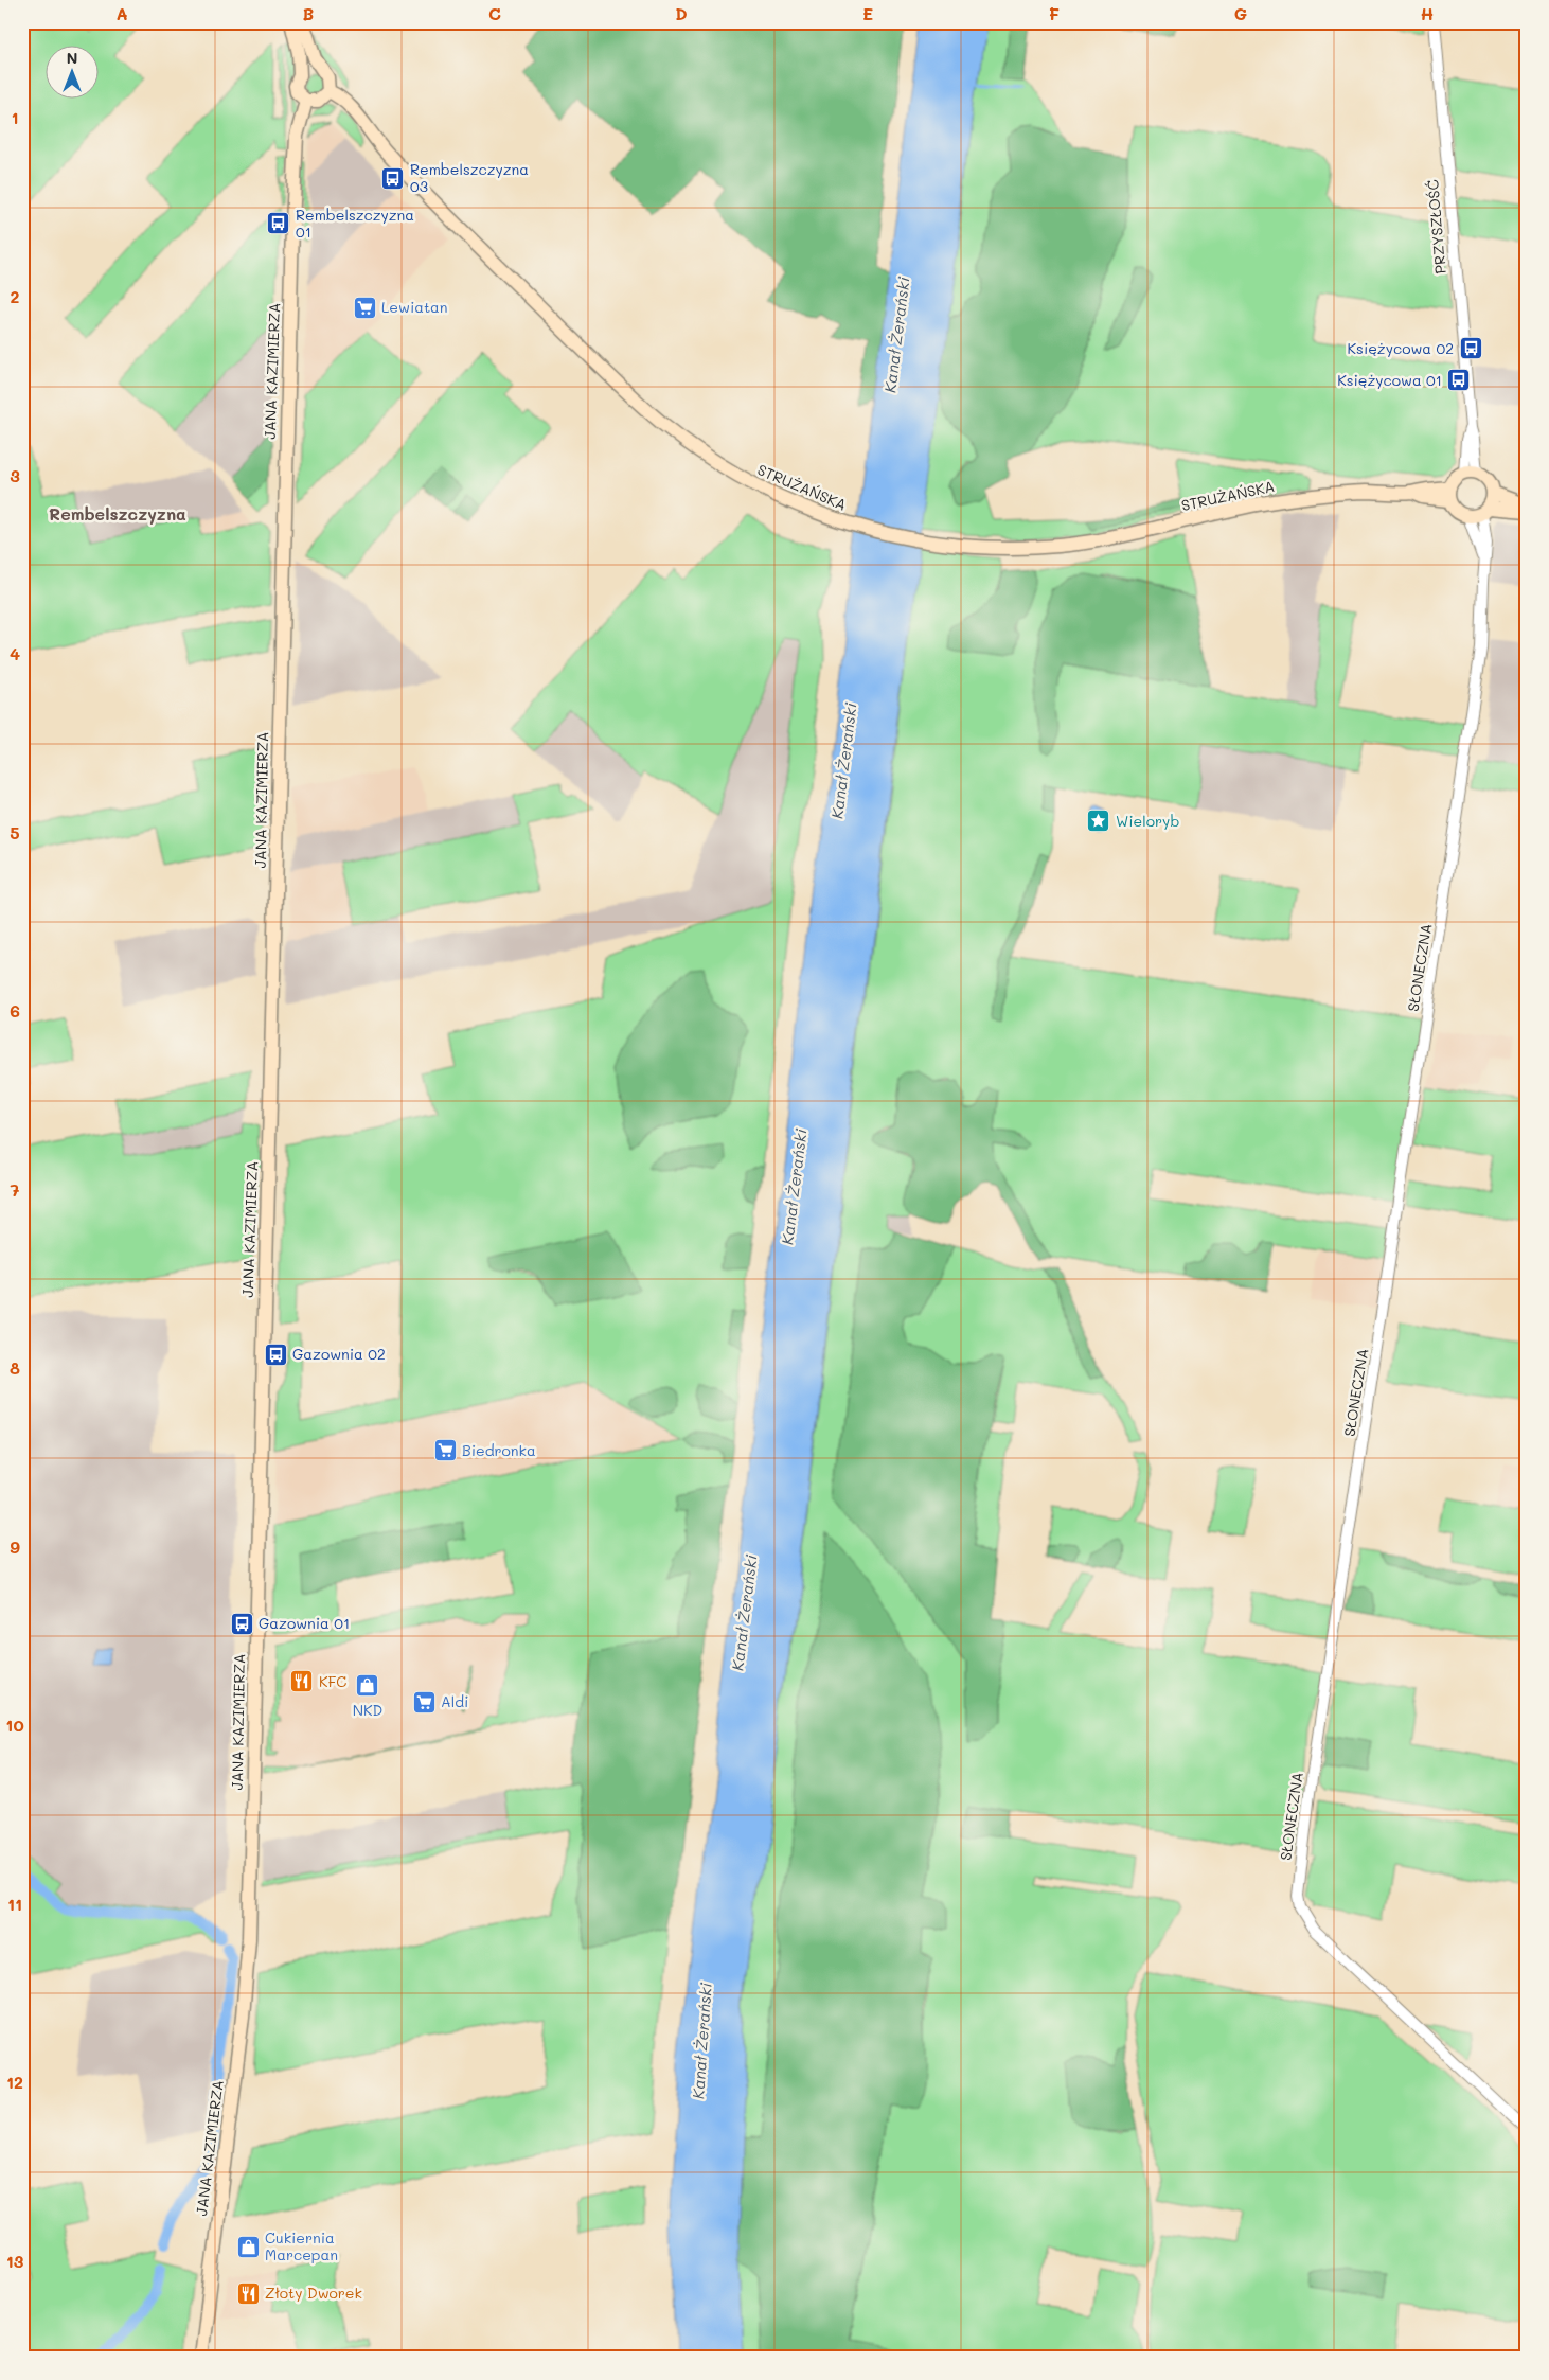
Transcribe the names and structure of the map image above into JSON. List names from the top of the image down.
{
  "streets": {
    "main road": ["JANA KAZIMIERZA", "STRUŻAŃSKA"],
    "street": ["PRZYSZŁOŚĆ", "SŁONECZNA"]
  },
  "crossings": [
    ["PRZYSZŁOŚĆ", "STRUŻAŃSKA"],
    ["PRZYSZŁOŚĆ", "SŁONECZNA"],
    ["JANA KAZIMIERZA", "STRUŻAŃSKA"],
    ["STRUŻAŃSKA", "SŁONECZNA"]
  ],
  "districts": ["Rembelszczyzna"],
  "water": ["Kanał Żerański"],
  "places": {
    "bus stop": [
      "Rembelszczyzna 03",
      "Rembelszczyzna 01",
      "Księżycowa 02",
      "Księżycowa 01",
      "Gazownia 02",
      "Gazownia 01"
    ],
    "supermarket": ["Lewiatan", "Biedronka", "Aldi"],
    "place": ["Wieloryb"],
    "restaurant": ["KFC", "Złoty Dworek"],
    "shop": ["NKD", "Cukiernia Marcepan"]
  },
  "north": "top",
  "grid": {
    "columns": [
      "A",
      "B",
      "C",
      "D",
      "E",
      "F",
      "G",
      "H"
    ],
    "rows": [
      "1",
      "2",
      "3",
      "4",
      "5",
      "6",
      "7",
      "8",
      "9",
      "10",
      "11",
      "12",
      "13"
    ]
  }
}
